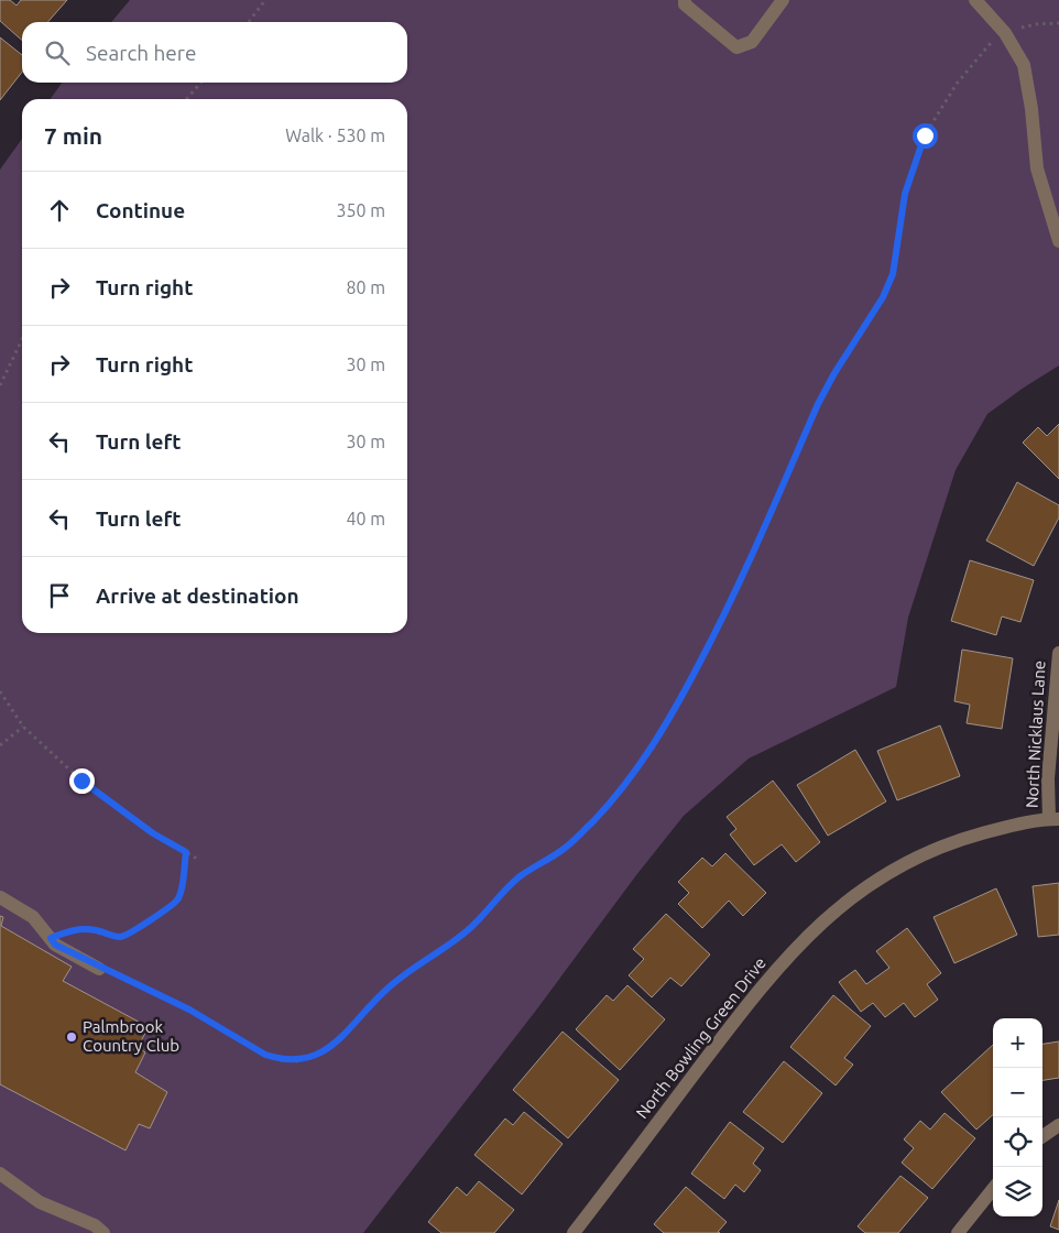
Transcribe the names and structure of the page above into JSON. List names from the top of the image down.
{
  "streets": {
    "street": ["North Nicklaus Lane", "North Bowling Green Drive"]
  },
  "crossings": [
    ["North Nicklaus Lane", "North Bowling Green Drive"]
  ],
  "places": ["Palmbrook Country Club"],
  "page": {
    "search": "Search here",
    "heading": ["7 min", "Walk · 530 m"],
    "list": [
      ["Continue", "350 m"],
      ["Turn right", "80 m"],
      ["Turn right", "30 m"],
      ["Turn left", "30 m"],
      ["Turn left", "40 m"],
      "Arrive at destination"
    ],
    "map_buttons": ["+", "−"]
  }
}
